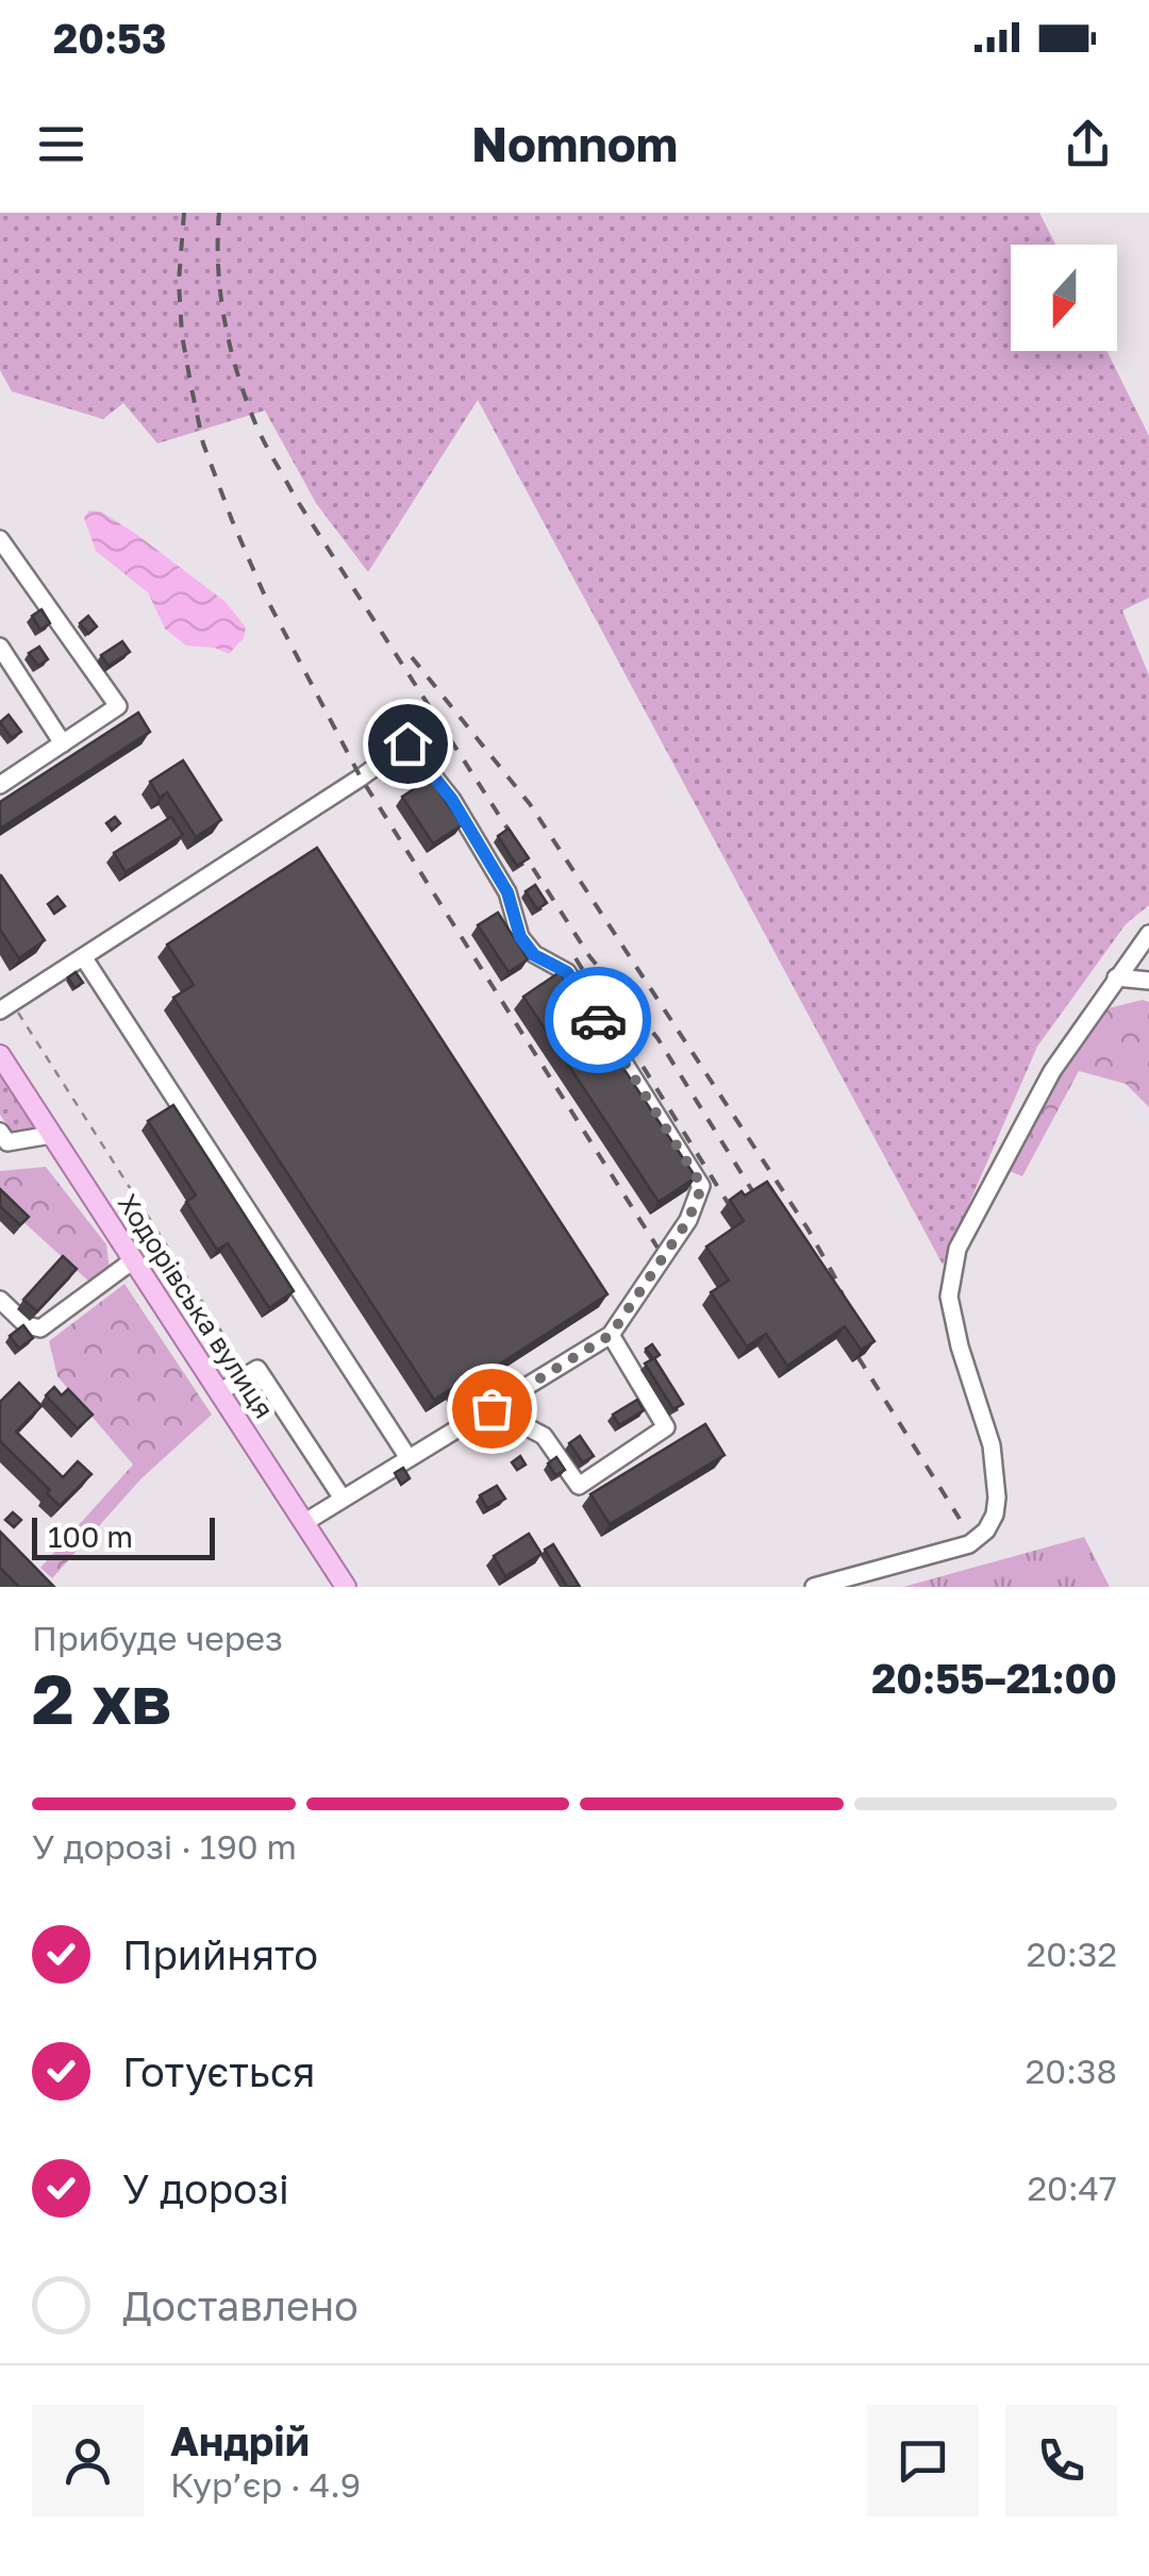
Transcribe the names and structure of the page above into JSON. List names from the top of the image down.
{
  "streets": {
    "main road": ["Ходорівська вулиця"]
  },
  "scale_bar": "100 m",
  "north": "bottom",
  "page": {
    "status": "20:53",
    "header": "Nomnom",
    "scale": "100 m",
    "heading": ["2 хв", "Прибуде через", "20:55–21:00"],
    "panel": ["Андрій", "Кур’єр · 4.9"],
    "bar": "У дорозі · 190 m",
    "list": [
      ["Прийнято", "20:32"],
      ["Готується", "20:38"],
      ["У дорозі", "20:47"],
      "Доставлено"
    ]
  }
}
